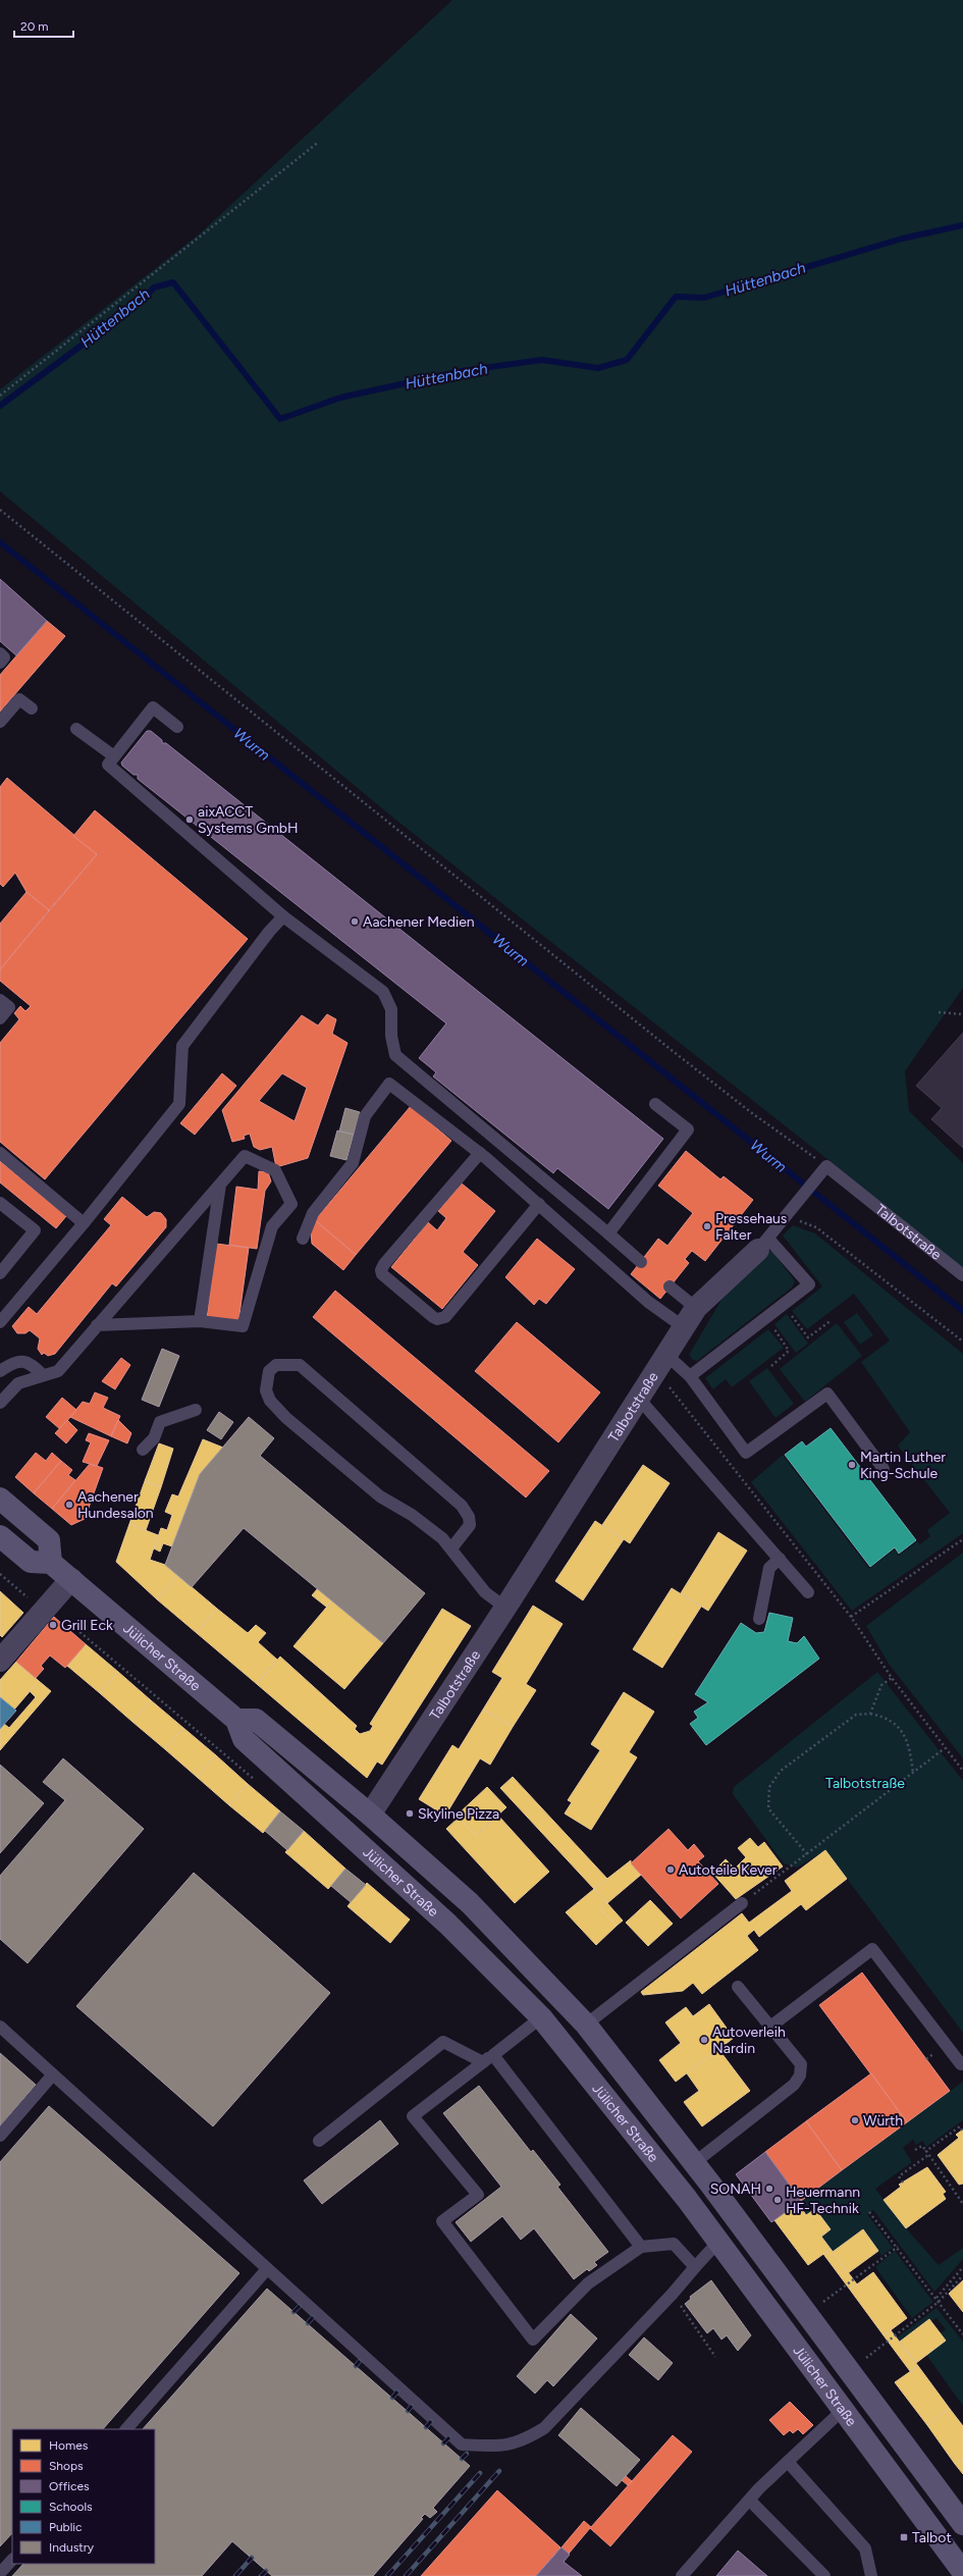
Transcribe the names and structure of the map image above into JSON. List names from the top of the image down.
{
  "streets": {
    "main road": ["Jülicher Straße"],
    "street": ["Talbotstraße"]
  },
  "crossings": [
    ["Talbotstraße", "Jülicher Straße"]
  ],
  "water": ["Hüttenbach", "Wurm"],
  "parks": ["Talbotstraße"],
  "places": {
    "other": [
      "aixACCT Systems GmbH",
      "Aachener Medien",
      "Pressehaus Falter",
      "Martin Luther King-Schule",
      "Aachener Hundesalon",
      "Grill Eck",
      "Skyline Pizza",
      "Autoteile Kever",
      "Autoverleih Nardin",
      "Würth",
      "SONAH",
      "Heuermann HF-Technik"
    ],
    "transit": ["Talbot"]
  },
  "legend": [
    "Homes",
    "Shops",
    "Offices",
    "Schools",
    "Public",
    "Industry"
  ],
  "scale_bar": "20 m"
}
